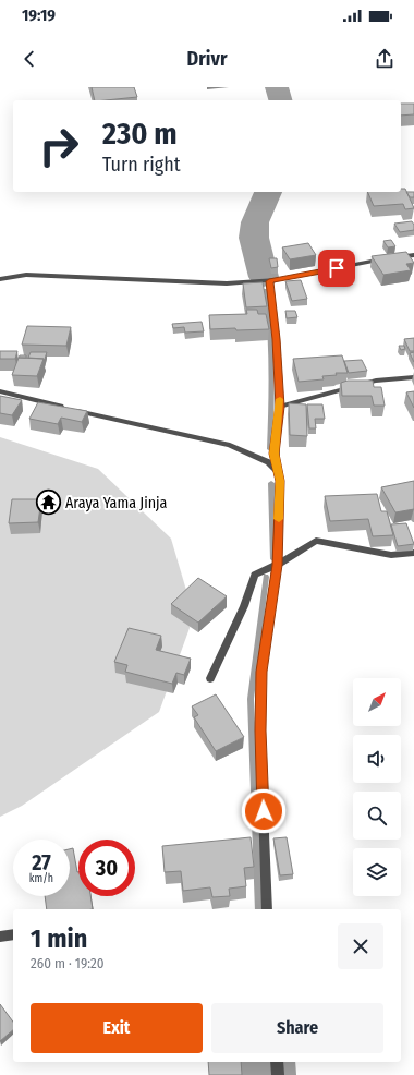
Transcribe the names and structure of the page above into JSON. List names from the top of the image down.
{
  "places": {
    "temple": ["Araya Yama Jinja"]
  },
  "north": "top right",
  "page": {
    "status": "19:19",
    "header": "Drivr",
    "turn": ["230 m", "Turn right"],
    "speed": "27 km/h",
    "limit": "30",
    "heading": ["1 min", "260 m · 19:20"],
    "buttons": ["Exit", "Share"]
  }
}
